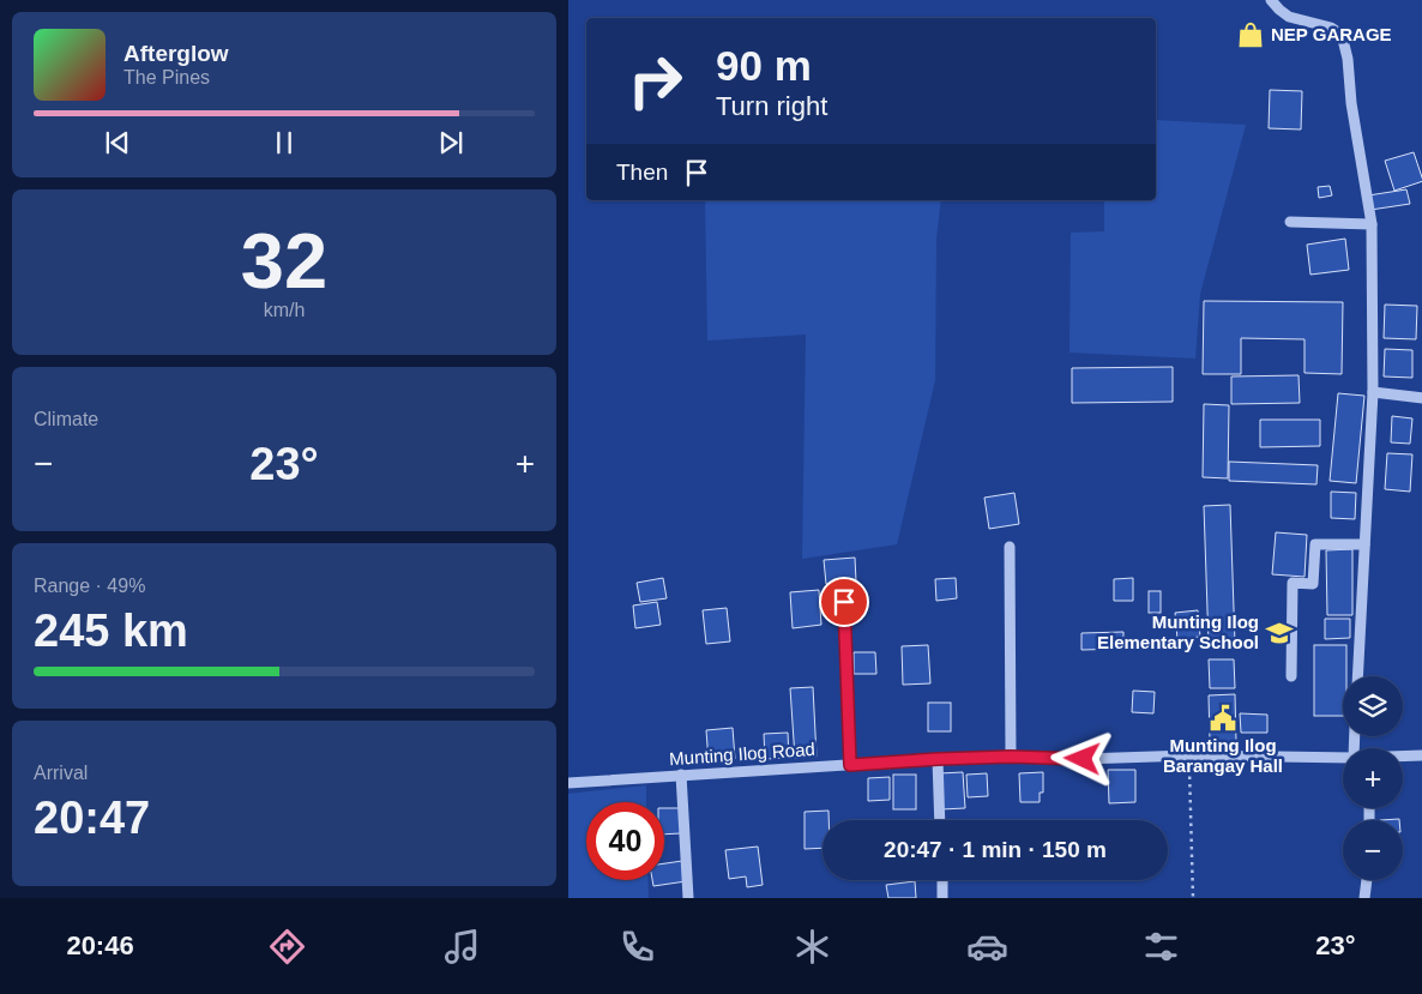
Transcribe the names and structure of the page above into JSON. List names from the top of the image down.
{
  "streets": {
    "street": ["Munting Ilog Road"]
  },
  "places": {
    "shop": ["NEP GARAGE"],
    "school or university": ["Munting Ilog Elementary School"],
    "public building": ["Munting Ilog Barangay Hall"]
  },
  "page": {
    "turn": ["90 m", "Turn right"],
    "song": ["Afterglow", "The Pines"],
    "then": "Then",
    "tile": [
      ["32", "km/h"],
      "Climate",
      ["Range · 49%", "245 km"],
      ["Arrival", "20:47"]
    ],
    "heat": ["−", "23°", "+"],
    "map_buttons": ["+", "−"],
    "limit": "40",
    "trip": "20:47 · 1 min · 150 m",
    "tabs": ["20:46", "23°"]
  }
}
